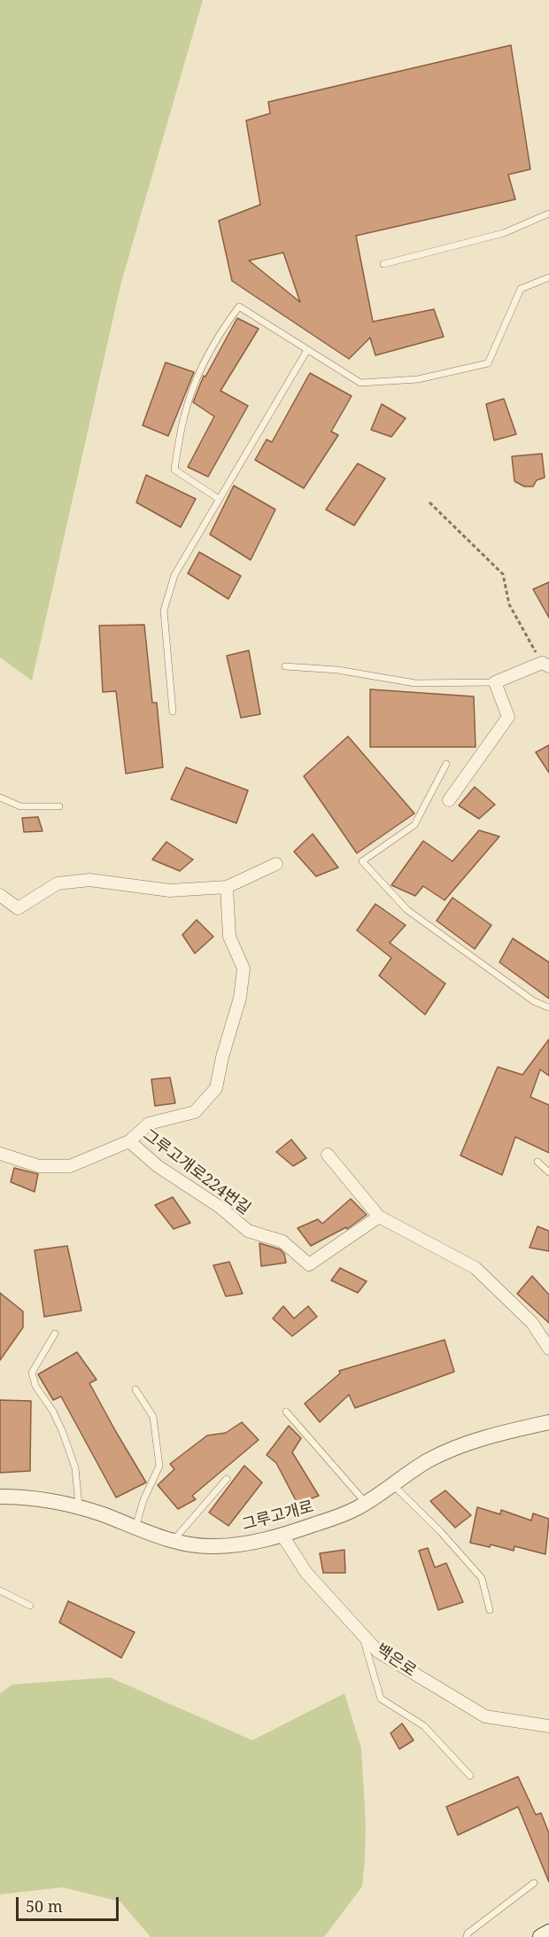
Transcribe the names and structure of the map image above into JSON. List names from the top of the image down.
{
  "streets": {
    "street": ["그루고개로224번길", "그루고개로", "백은로"]
  },
  "crossings": [
    ["그루고개로", "백은로"]
  ],
  "scale_bar": "50 m"
}
